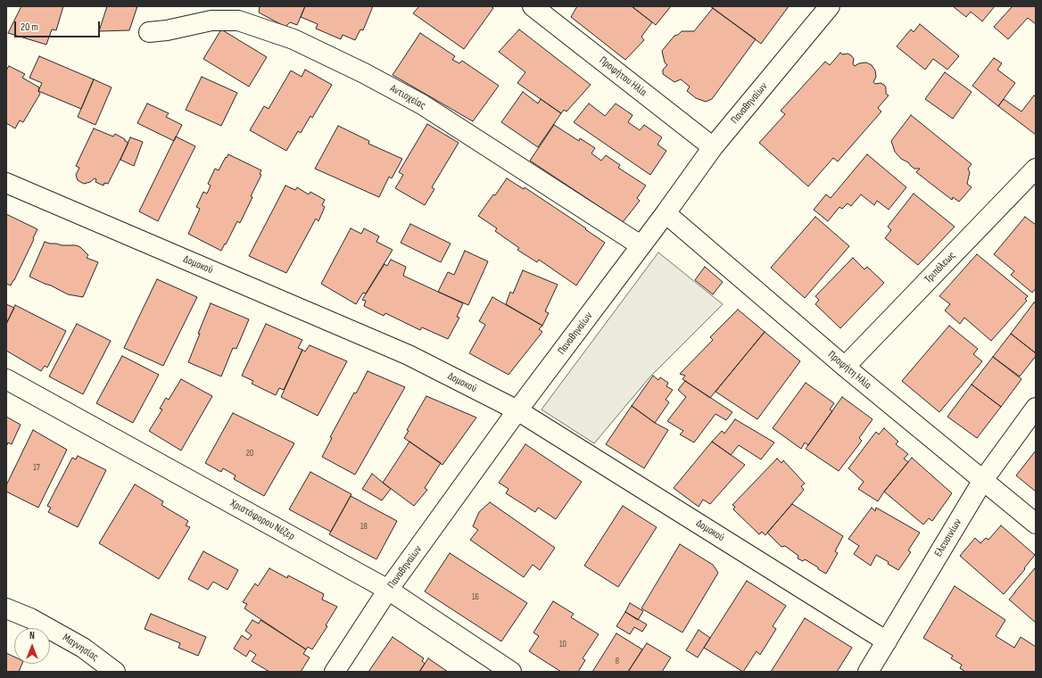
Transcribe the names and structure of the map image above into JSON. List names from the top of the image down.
{
  "streets": {
    "street": [
      "Προφήτου Ηλία",
      "Αντιοχείας",
      "Παναθηναίων",
      "Δομοκού",
      "Τριπόλεως",
      "Προφήτη Ηλία",
      "Χριστόφορου Νέζερ",
      "Ελευσινίων",
      "Μαγνησίας"
    ]
  },
  "crossings": [
    ["Προφήτου Ηλία", "Παναθηναίων"],
    ["Αντιοχείας", "Παναθηναίων"],
    ["Παναθηναίων", "Δομοκού"],
    ["Παναθηναίων", "Προφήτη Ηλία"],
    ["Παναθηναίων", "Χριστόφορου Νέζερ"],
    ["Δομοκού", "Ελευσινίων"],
    ["Τριπόλεως", "Προφήτη Ηλία"],
    ["Προφήτη Ηλία", "Ελευσινίων"]
  ],
  "house_numbers": [
    "20",
    "17",
    "18",
    "16",
    "10",
    "8"
  ],
  "scale_bar": "20 m",
  "north": "top"
}
